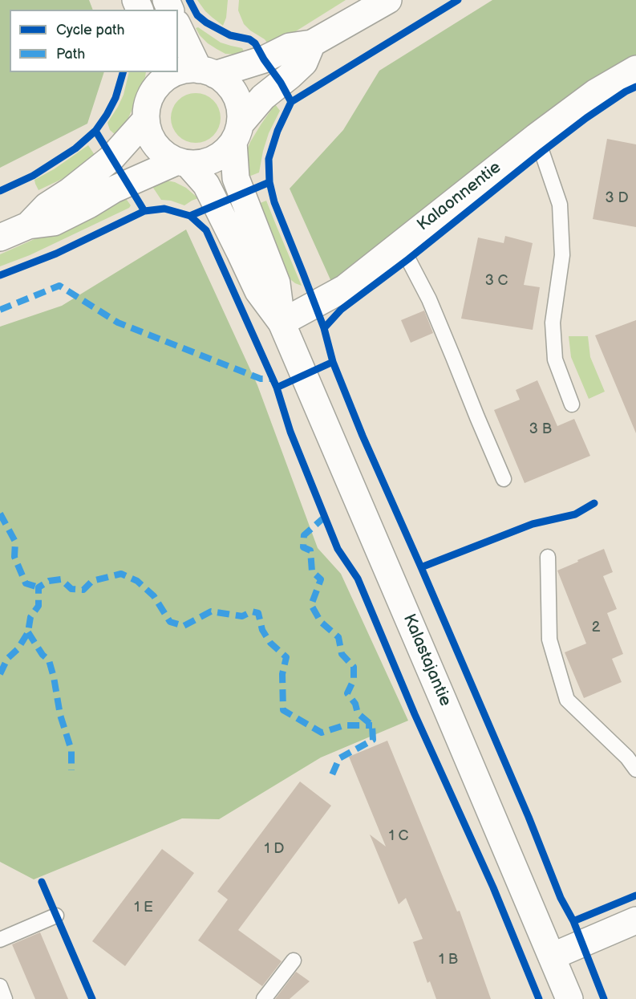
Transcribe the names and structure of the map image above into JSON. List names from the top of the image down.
{
  "streets": {
    "main road": ["Kalaonnentie", "Kalastajantie"]
  },
  "crossings": [
    ["Kalaonnentie", "Kalastajantie"]
  ],
  "house_numbers": [
    "3 D",
    "3 C",
    "3 B",
    "2",
    "1 C",
    "1 D",
    "1 E",
    "1 B"
  ],
  "legend": ["Cycle path", "Path"]
}
